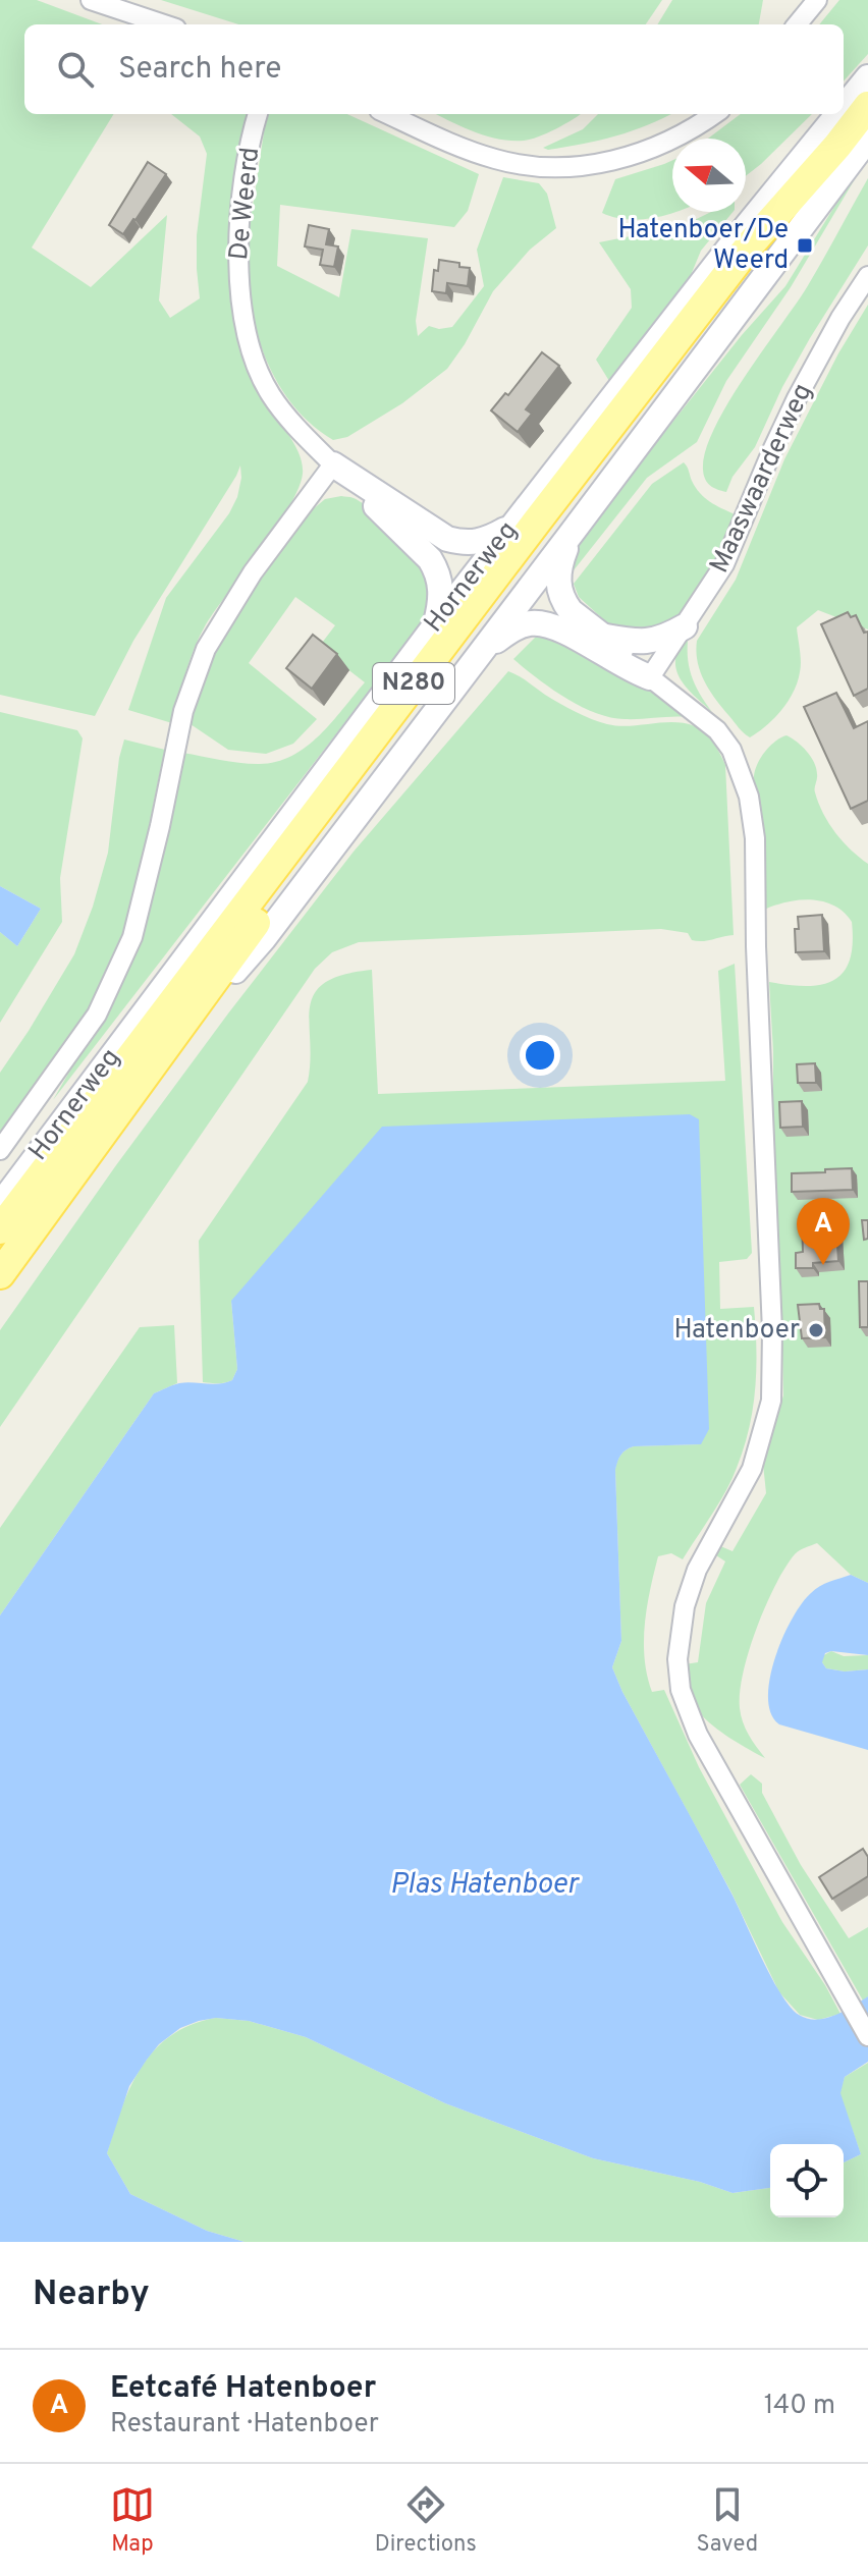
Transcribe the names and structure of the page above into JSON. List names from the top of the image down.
{
  "streets": {
    "main road": ["Hornerweg", "N280"],
    "street": ["De Weerd", "Maaswaarderweg"]
  },
  "crossings": [
    ["De Weerd", "Hornerweg"]
  ],
  "water": ["Plas Hatenboer"],
  "places": {
    "transit": ["Hatenboer/De Weerd"],
    "other": ["Hatenboer"]
  },
  "north": "left",
  "page": {
    "search": "Search here",
    "pins": "A",
    "heading": "Nearby",
    "list": [
      {
        "mark": "A",
        "name": "Eetcafé Hatenboer",
        "note": "Restaurant · Hatenboer",
        "value": "140 m"
      }
    ],
    "nav": ["Map", "Directions", "Saved"]
  }
}
